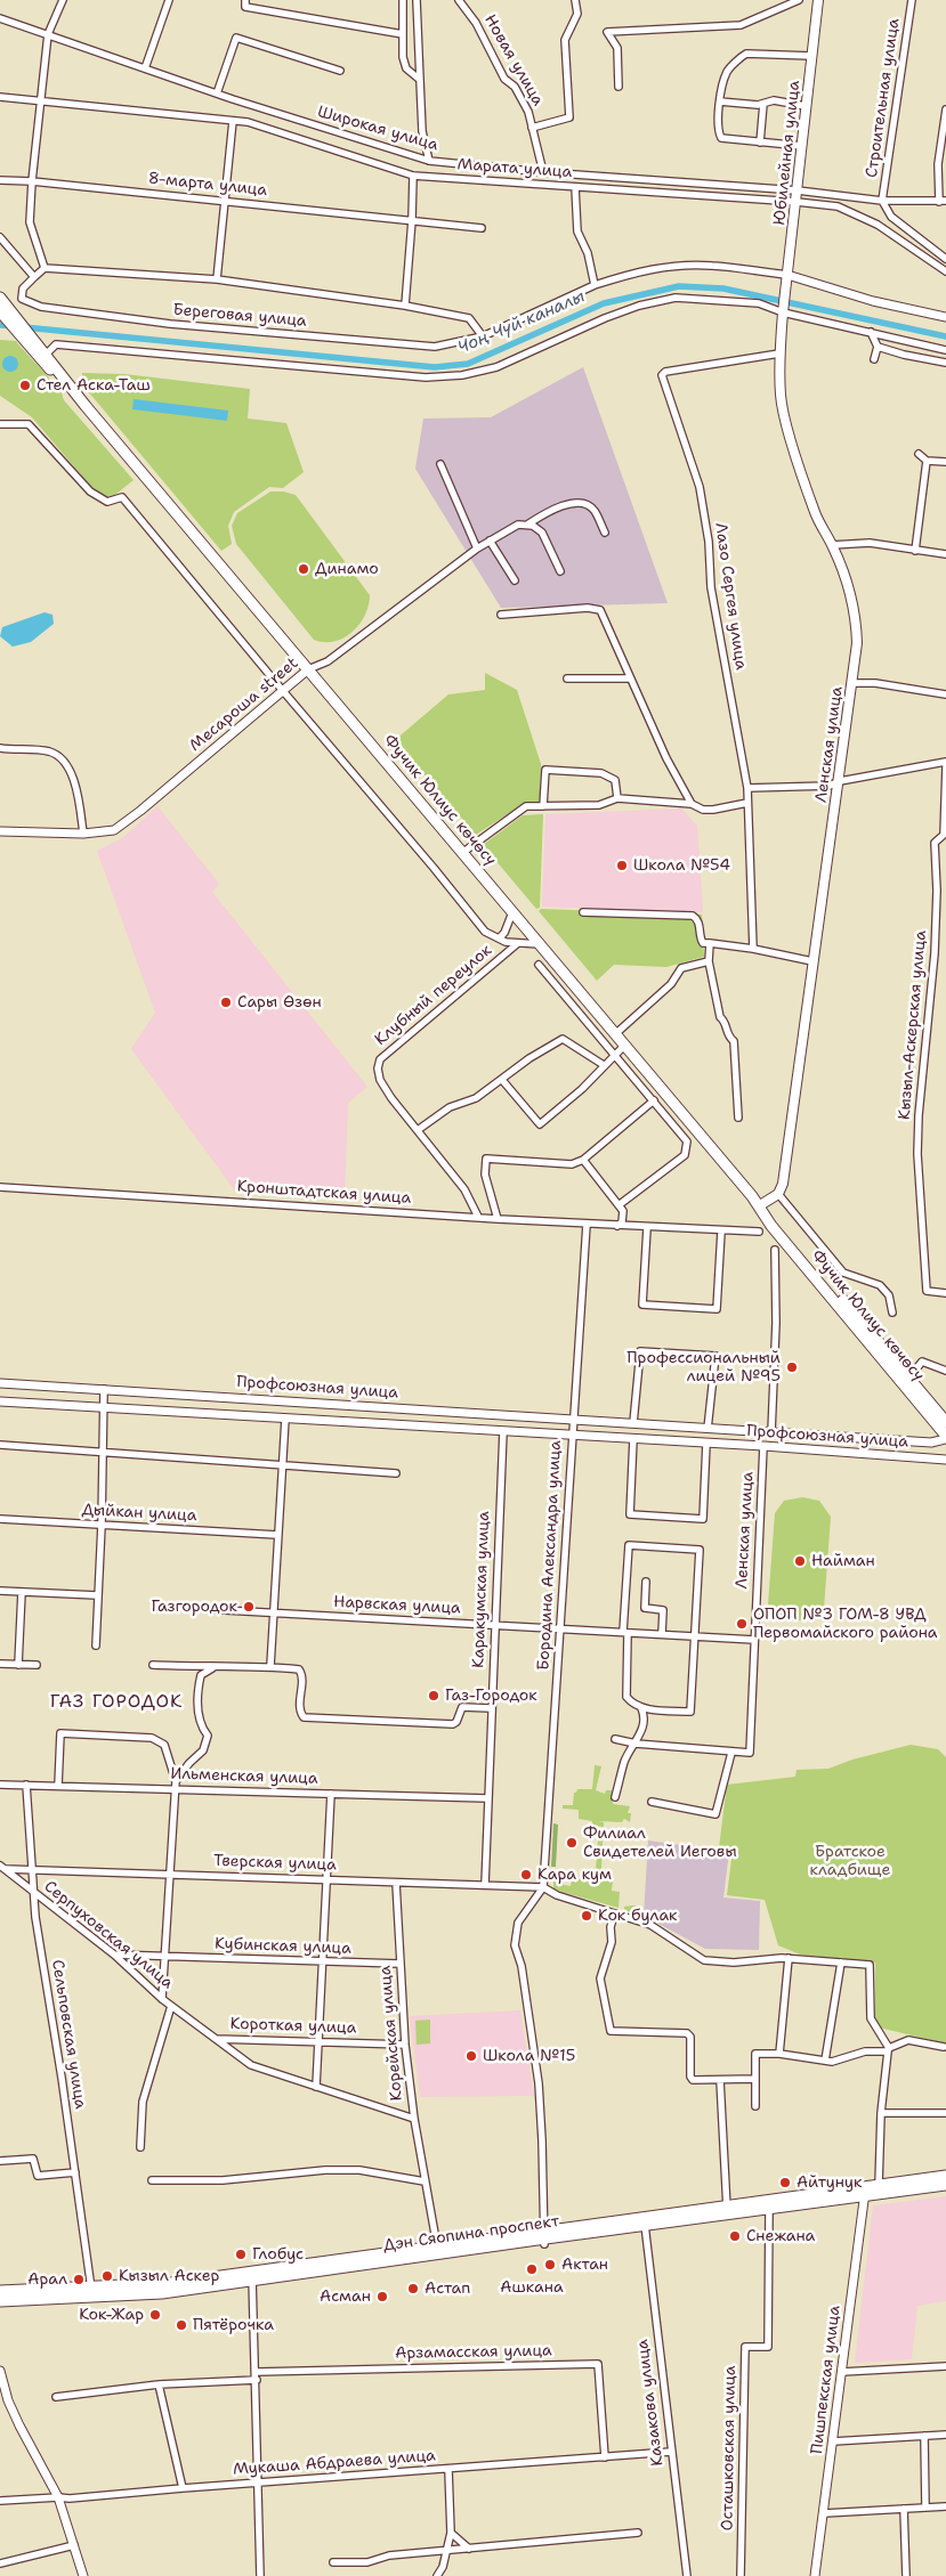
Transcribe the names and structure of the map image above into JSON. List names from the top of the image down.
{
  "streets": {
    "main road": [
      "Юбилейная улица",
      "Ленская улица",
      "Фучик Юлиус көчөсү",
      "Дэн Сяопина проспект"
    ],
    "street": [
      "Новая улица",
      "Строительная улица",
      "Широкая улица",
      "Марата улица",
      "8-марта улица",
      "Береговая улица",
      "Лазо Сергея улица",
      "Месароша street",
      "Клубный переулок",
      "Кызыл-Аскерская улица",
      "Кронштадтская улица",
      "Профсоюзная улица",
      "Дыйкан улица",
      "Бородина Александра улица",
      "Каракумская улица",
      "Нарвская улица",
      "Ильменская улица",
      "Тверская улица",
      "Серпуховская улица",
      "Кубинская улица",
      "Короткая улица",
      "Корейская улица",
      "Сельповская улица",
      "Арзамасская улица",
      "Пишпекская улица",
      "Казакова улица",
      "Осташковская улица",
      "Мукаша Абдраева улица"
    ]
  },
  "crossings": [
    ["Новая улица", "Широкая улица"],
    ["Строительная улица", "Широкая улица"],
    ["Широкая улица", "Юбилейная улица"],
    ["Юбилейная улица", "Марата улица"],
    ["Юбилейная улица", "Береговая улица"],
    ["Юбилейная улица", "Ленская улица"],
    ["Лазо Сергея улица", "Ленская улица"],
    ["Месароша street", "Фучик Юлиус көчөсү"],
    ["Ленская улица", "Профсоюзная улица"],
    ["Ленская улица", "Нарвская улица"],
    ["Фучик Юлиус көчөсү", "Профсоюзная улица"],
    ["Клубный переулок", "Кронштадтская улица"],
    ["Кронштадтская улица", "Бородина Александра улица"],
    ["Профсоюзная улица", "Бородина Александра улица"],
    ["Профсоюзная улица", "Каракумская улица"],
    ["Бородина Александра улица", "Нарвская улица"],
    ["Бородина Александра улица", "Тверская улица"],
    ["Каракумская улица", "Нарвская улица"],
    ["Каракумская улица", "Ильменская улица"],
    ["Каракумская улица", "Тверская улица"],
    ["Ильменская улица", "Сельповская улица"],
    ["Тверская улица", "Серпуховская улица"],
    ["Тверская улица", "Корейская улица"],
    ["Тверская улица", "Сельповская улица"],
    ["Серпуховская улица", "Кубинская улица"],
    ["Серпуховская улица", "Короткая улица"],
    ["Серпуховская улица", "Корейская улица"],
    ["Серпуховская улица", "Сельповская улица"],
    ["Кубинская улица", "Корейская улица"],
    ["Короткая улица", "Корейская улица"],
    ["Корейская улица", "Дэн Сяопина проспект"],
    ["Сельповская улица", "Дэн Сяопина проспект"],
    ["Дэн Сяопина проспект", "Пишпекская улица"],
    ["Дэн Сяопина проспект", "Казакова улица"],
    ["Дэн Сяопина проспект", "Осташковская улица"],
    ["Арзамасская улица", "Мукаша Абдраева улица"],
    ["Казакова улица", "Мукаша Абдраева улица"]
  ],
  "districts": ["ГАЗ ГОРОДОК"],
  "water": ["Чоң Чүй каналы"],
  "parks": ["Братское кладбище"],
  "places": [
    "Стел Аска-Таш",
    "Динамо",
    "Школа №54",
    "Сары Өзөн",
    "Профессиональный лицей №95",
    "Найман",
    "Газгородок",
    "ОПОП №3 ГОМ-8 УВД Первомайского района",
    "Газ-Городок",
    "Филиал Свидетелей Иеговы",
    "Кара кум",
    "Кок булак",
    "Школа №15",
    "Айтунук",
    "Снежана",
    "Глобус",
    "Актан",
    "Ашкана",
    "Кызыл Аскер",
    "Арал",
    "Астап",
    "Асман",
    "Кок-Жар",
    "Пятёрочка"
  ]
}
